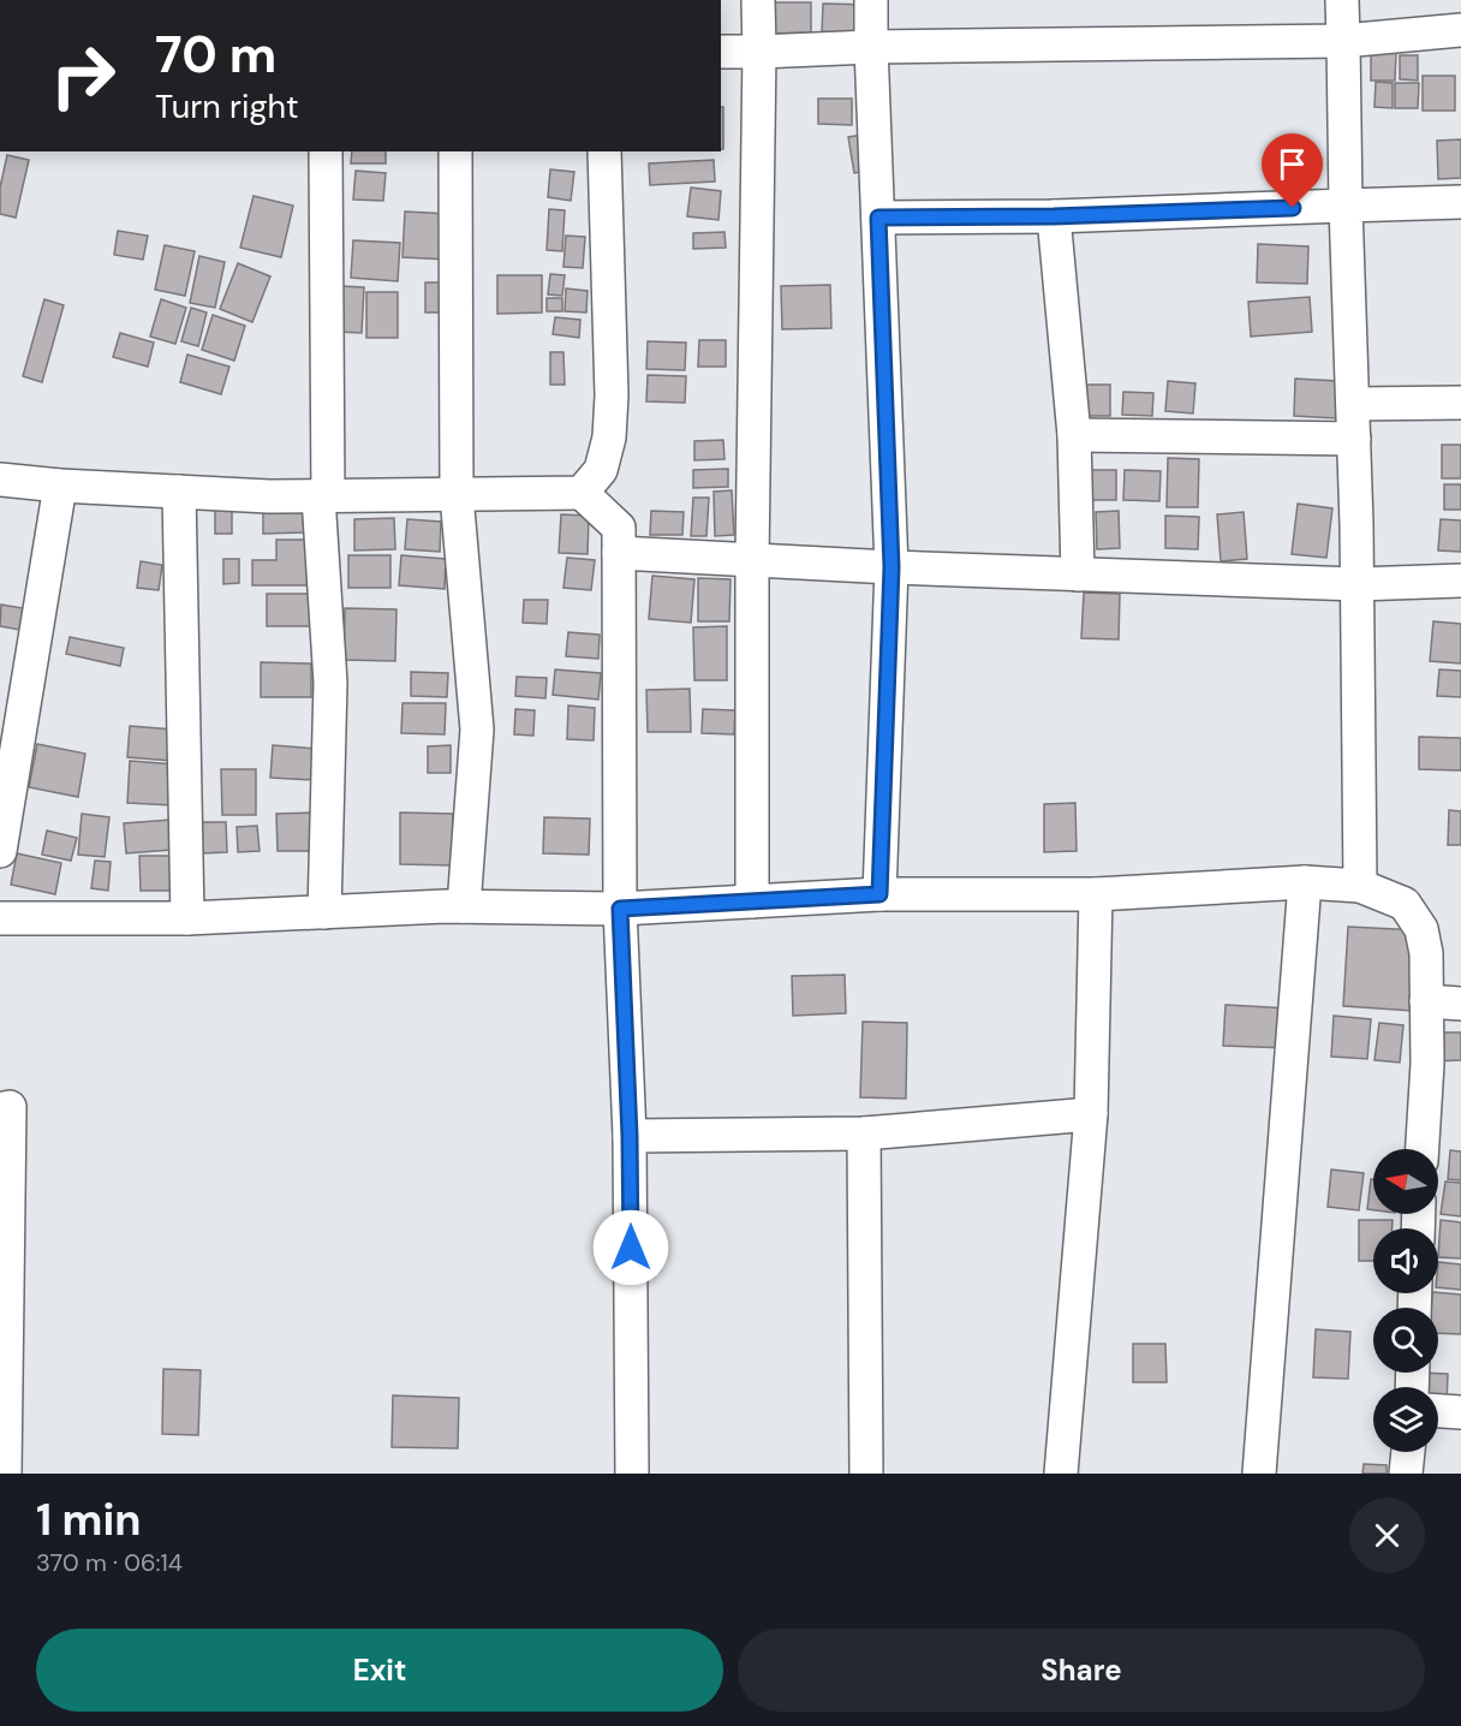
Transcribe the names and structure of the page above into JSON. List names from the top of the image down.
{
  "north": "left",
  "page": {
    "turn": ["70 m", "Turn right"],
    "heading": ["1 min", "370 m · 06:14"],
    "buttons": ["Exit", "Share"]
  }
}
